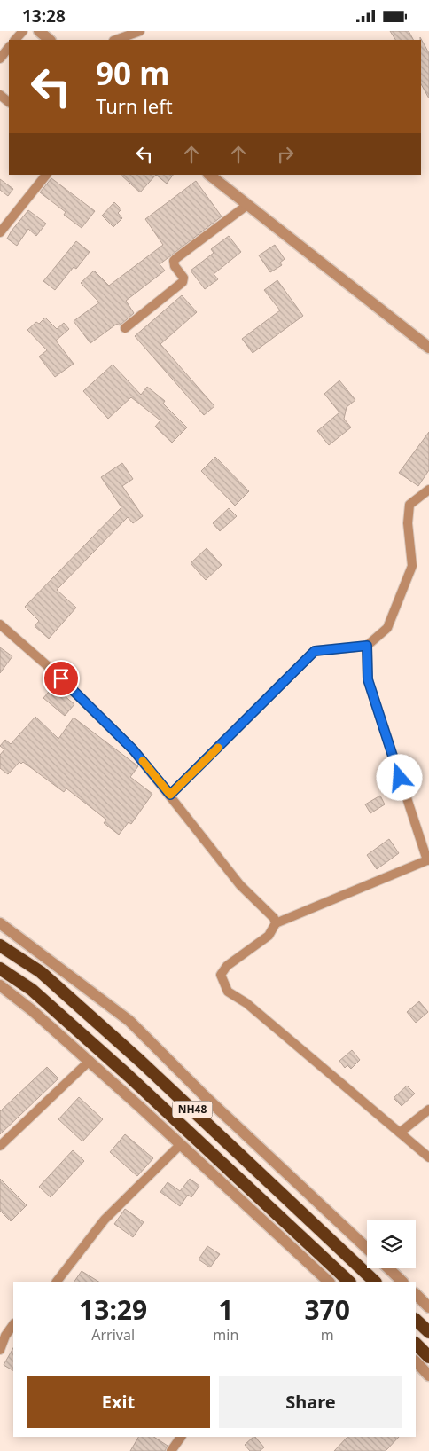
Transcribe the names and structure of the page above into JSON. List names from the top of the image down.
{
  "streets": {
    "highway": ["NH48"]
  },
  "page": {
    "status": "13:28",
    "turn": ["90 m", "Turn left"],
    "eta": [
      "13:29",
      "Arrival",
      "1",
      "min",
      "370",
      "m"
    ],
    "buttons": ["Exit", "Share"]
  }
}
